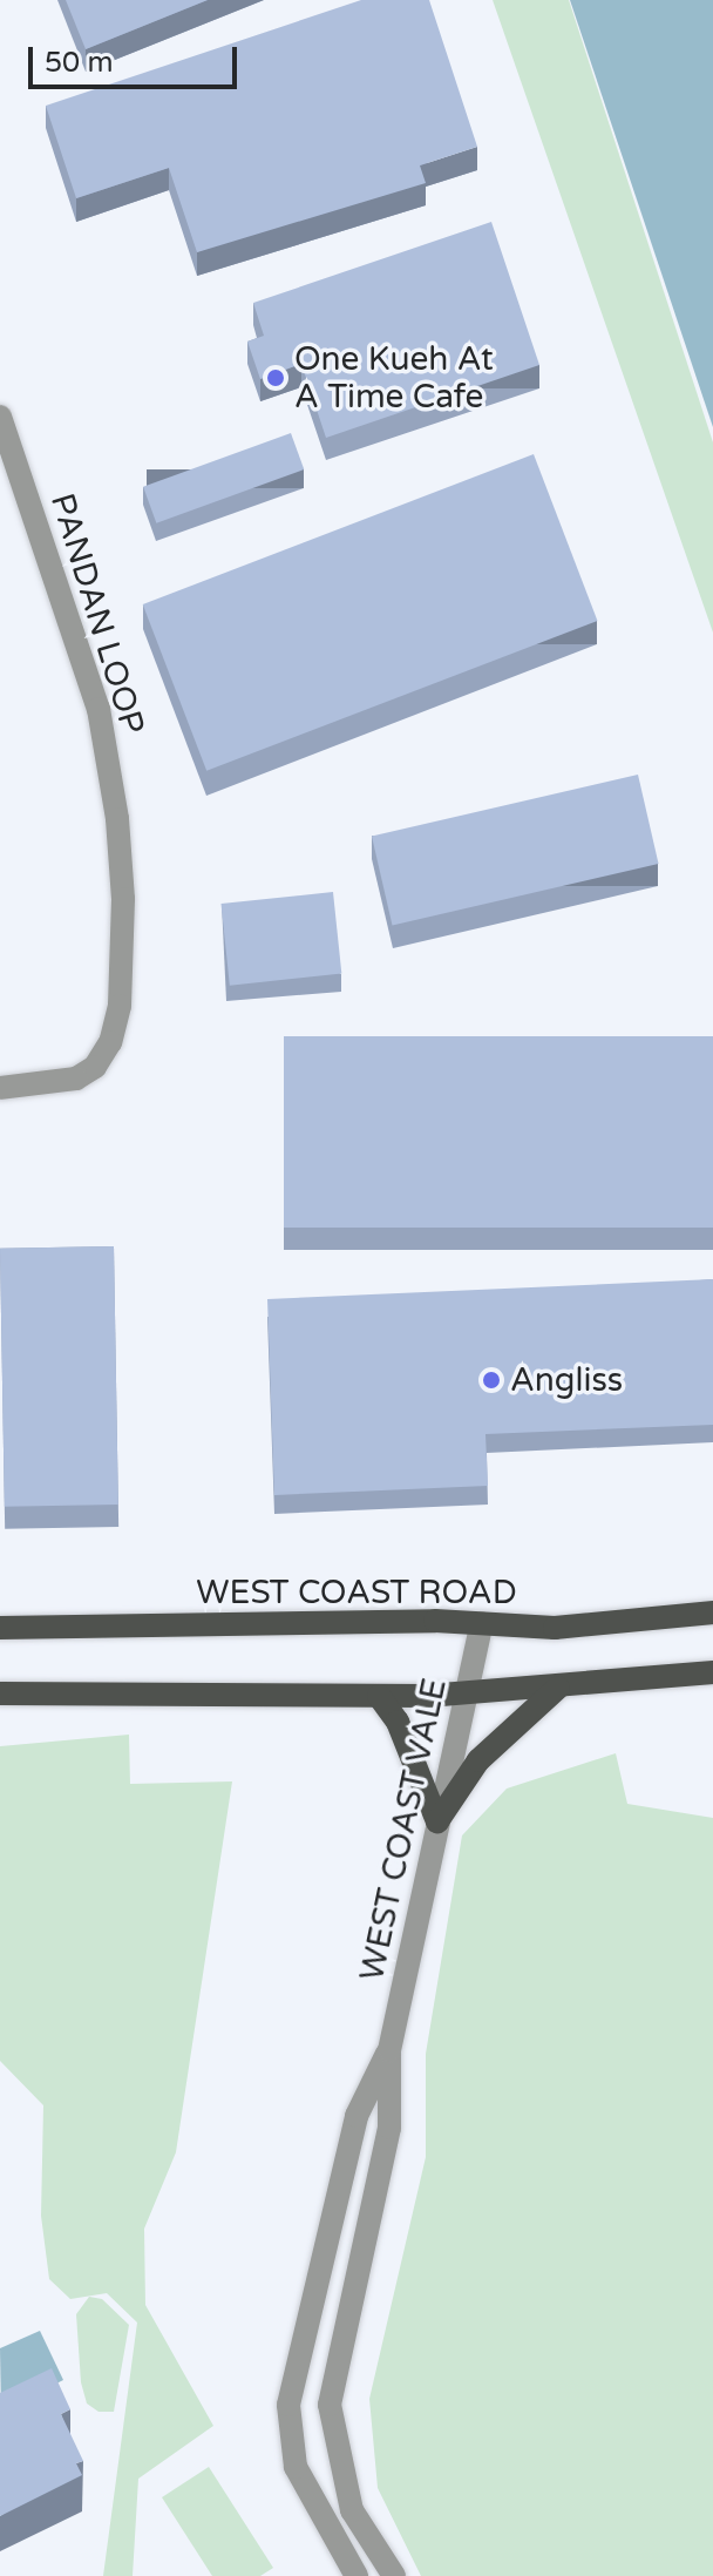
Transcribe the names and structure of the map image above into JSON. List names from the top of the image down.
{
  "streets": {
    "main road": ["WEST COAST ROAD"],
    "street": ["PANDAN LOOP", "WEST COAST VALE"]
  },
  "crossings": [
    ["WEST COAST ROAD", "WEST COAST VALE"]
  ],
  "places": ["One Kueh At A Time Cafe", "Angliss"],
  "scale_bar": "50 m"
}
